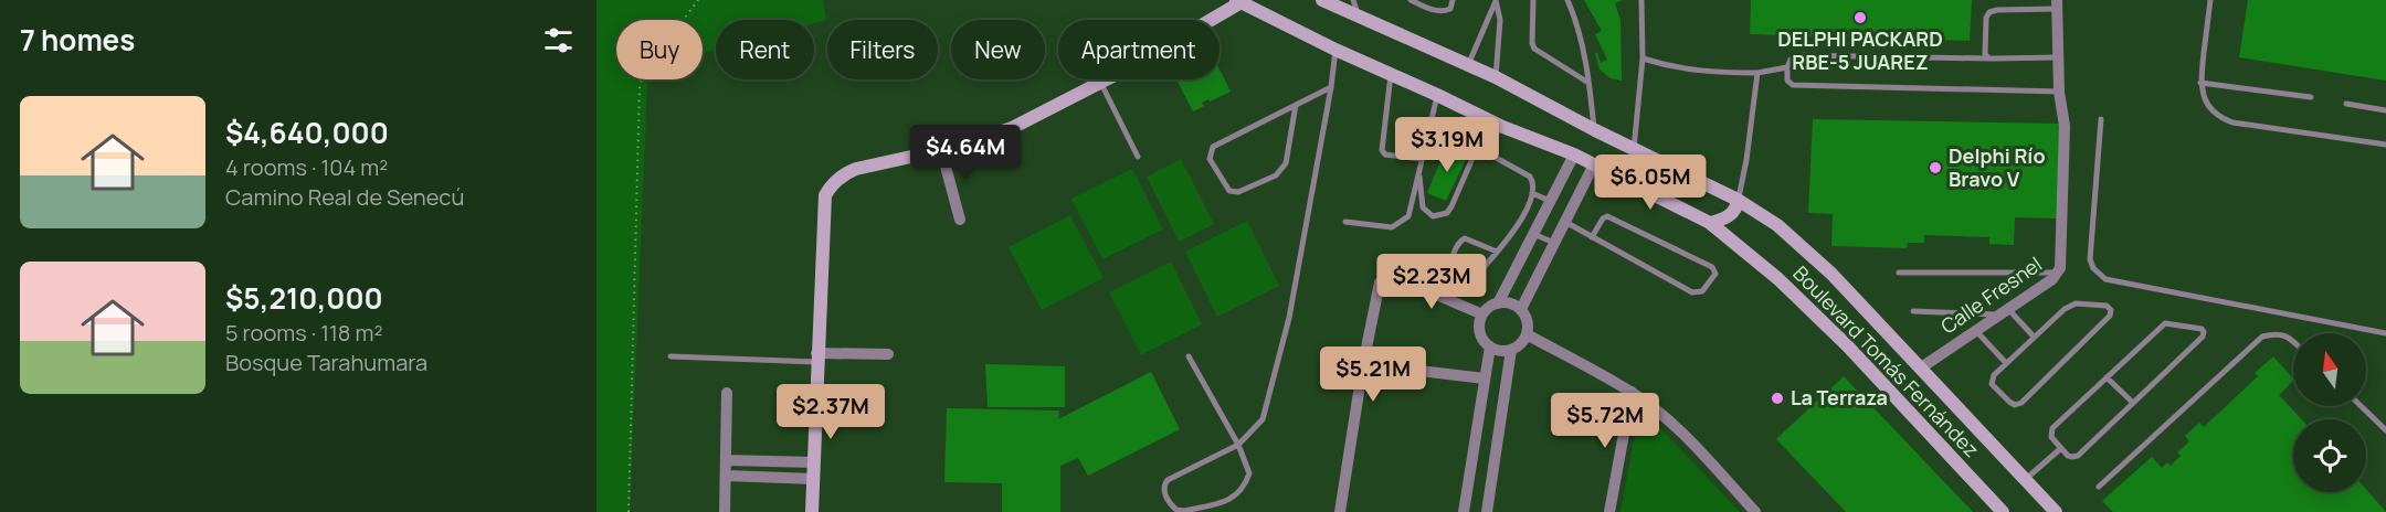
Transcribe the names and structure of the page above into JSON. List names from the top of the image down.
{
  "streets": {
    "main road": ["Boulevard Tomás Fernández"],
    "street": ["Calle Fresnel"]
  },
  "crossings": [
    ["Calle Fresnel", "Boulevard Tomás Fernández"]
  ],
  "places": ["DELPHI PACKARD RBE-5 JUAREZ", "Delphi Río Bravo V", "La Terraza"],
  "north": "top",
  "page": {
    "heading": "7 homes",
    "chip": [
      "Buy",
      "Rent",
      "Filters",
      "New",
      "Apartment"
    ],
    "list": [
      {
        "name": "$4,640,000",
        "note": "4 rooms · 104 m² · Camino Real de Senecú"
      },
      {
        "name": "$5,210,000",
        "note": "5 rooms · 118 m² · Bosque Tarahumara"
      }
    ],
    "price": [
      "$3.19M",
      "$4.64M",
      "$6.05M",
      "$2.23M",
      "$5.21M",
      "$2.37M",
      "$5.72M"
    ]
  }
}
